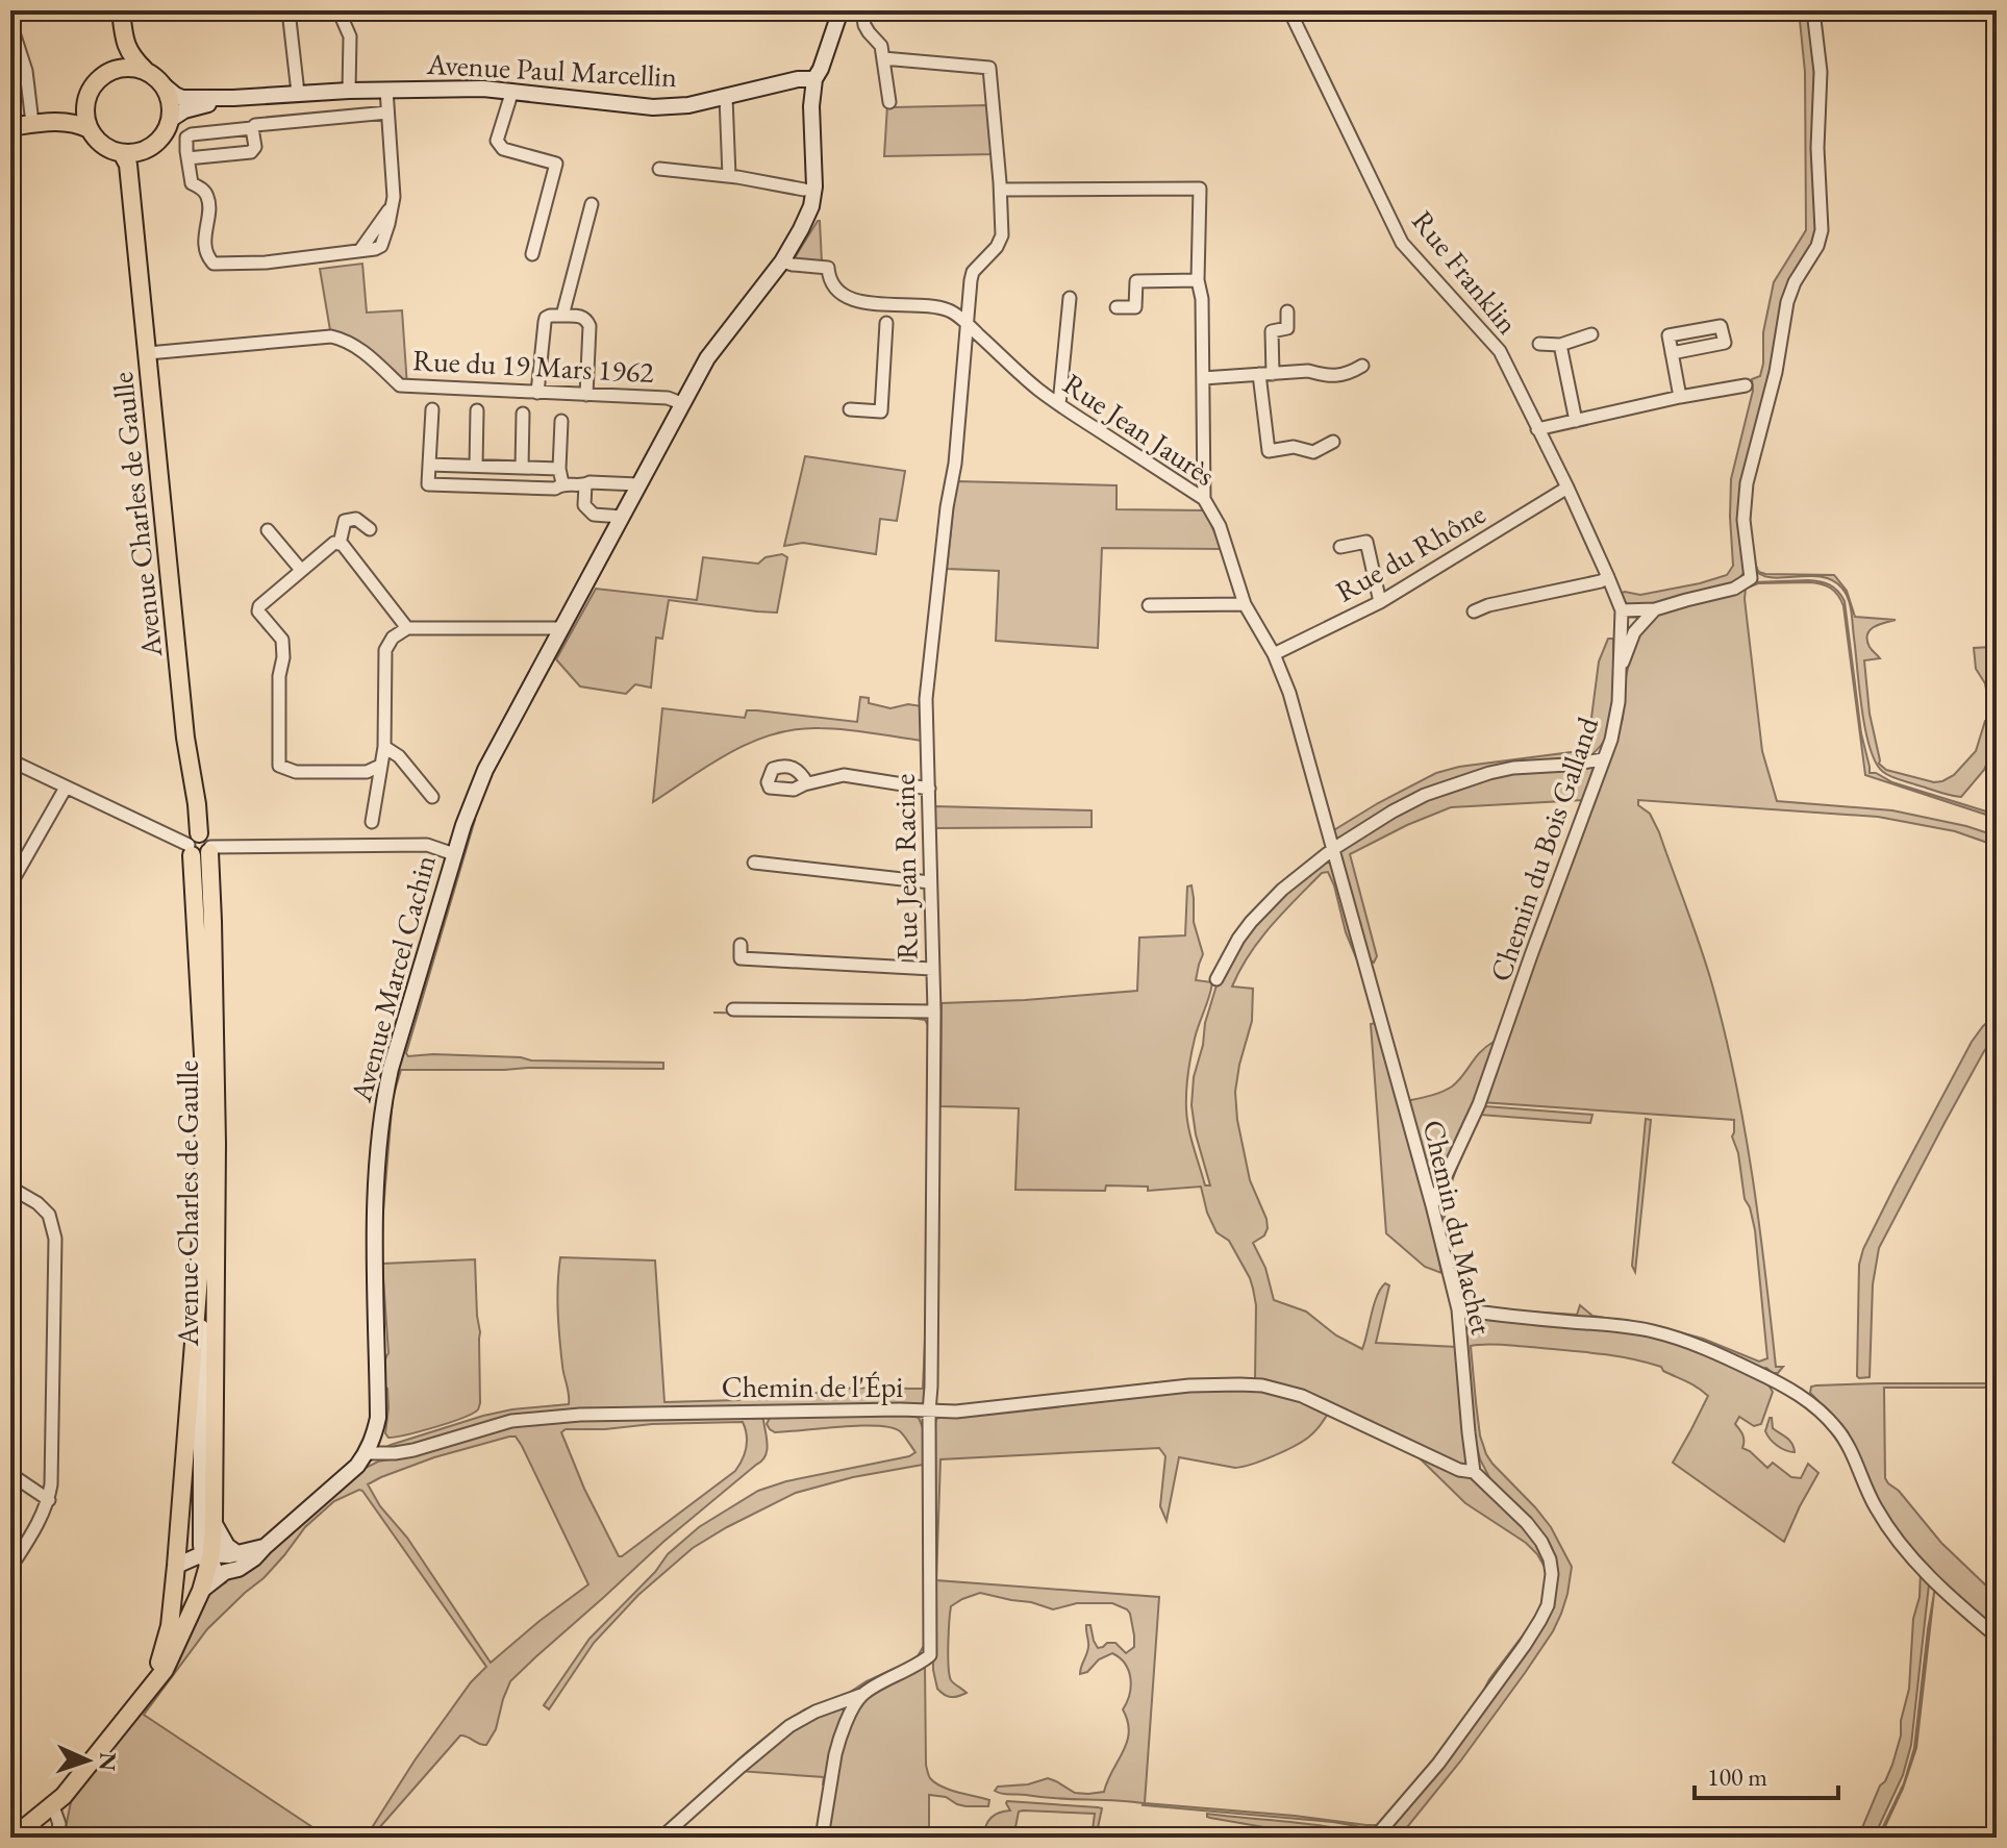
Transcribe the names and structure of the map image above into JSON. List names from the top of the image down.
{
  "streets": {
    "main road": ["Avenue Charles de Gaulle"],
    "street": [
      "Avenue Paul Marcellin",
      "Rue Franklin",
      "Rue du 19 Mars 1962",
      "Rue Jean Jaurès",
      "Rue du Rhône",
      "Chemin du Bois Galland",
      "Rue Jean Racine",
      "Avenue Marcel Cachin",
      "Chemin du Machet",
      "Chemin de l'Épi"
    ]
  },
  "crossings": [
    ["Avenue Paul Marcellin", "Avenue Charles de Gaulle"],
    ["Avenue Paul Marcellin", "Avenue Marcel Cachin"],
    ["Rue Franklin", "Rue du Rhône"],
    ["Rue Franklin", "Chemin du Bois Galland"],
    ["Rue du 19 Mars 1962", "Avenue Charles de Gaulle"],
    ["Rue du 19 Mars 1962", "Avenue Marcel Cachin"],
    ["Rue Jean Jaurès", "Rue du Rhône"],
    ["Rue Jean Jaurès", "Rue Jean Racine"],
    ["Rue Jean Jaurès", "Avenue Marcel Cachin"],
    ["Rue Jean Jaurès", "Chemin du Machet"],
    ["Avenue Charles de Gaulle", "Avenue Marcel Cachin"],
    ["Chemin du Bois Galland", "Chemin du Machet"],
    ["Rue Jean Racine", "Chemin de l'Épi"],
    ["Avenue Marcel Cachin", "Chemin de l'Épi"],
    ["Chemin du Machet", "Chemin de l'Épi"]
  ],
  "scale_bar": "100 m",
  "north": "right"
}
